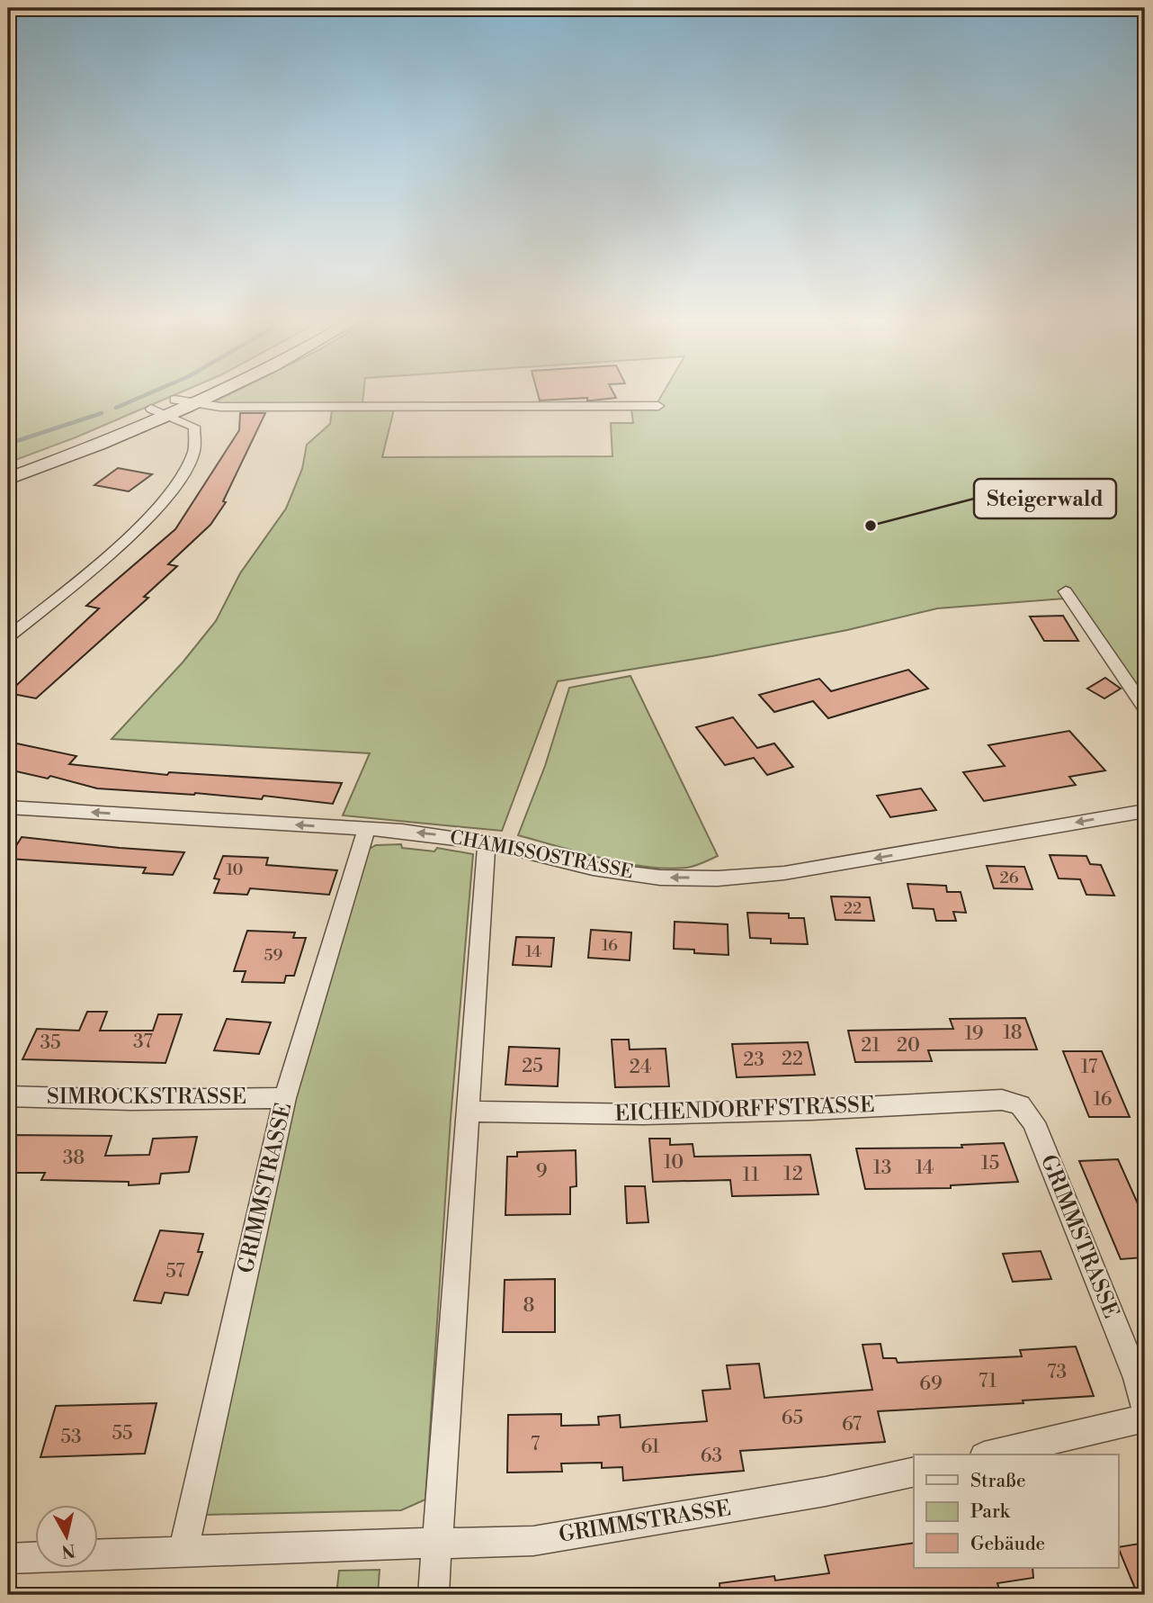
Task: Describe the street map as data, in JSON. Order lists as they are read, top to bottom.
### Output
{
  "streets": {
    "street": [
      "CHAMISSOSTRASSE",
      "SIMROCKSTRASSE",
      "EICHENDORFFSTRASSE",
      "GRIMMSTRASSE"
    ]
  },
  "crossings": [
    ["CHAMISSOSTRASSE", "GRIMMSTRASSE"],
    ["SIMROCKSTRASSE", "GRIMMSTRASSE"],
    ["EICHENDORFFSTRASSE", "GRIMMSTRASSE"]
  ],
  "one_way": ["CHAMISSOSTRASSE"],
  "places": ["Steigerwald"],
  "house_numbers": [
    "10",
    "26",
    "22",
    "16",
    "14",
    "59",
    "18",
    "19",
    "37",
    "35",
    "21",
    "20",
    "22",
    "23",
    "25",
    "24",
    "17",
    "16",
    "38",
    "10",
    "15",
    "13",
    "14",
    "9",
    "12",
    "11",
    "57",
    "8",
    "73",
    "71",
    "69",
    "65",
    "67",
    "55",
    "53",
    "7",
    "61",
    "63"
  ],
  "legend": ["Straße", "Park", "Gebäude"],
  "north": "bottom"
}
